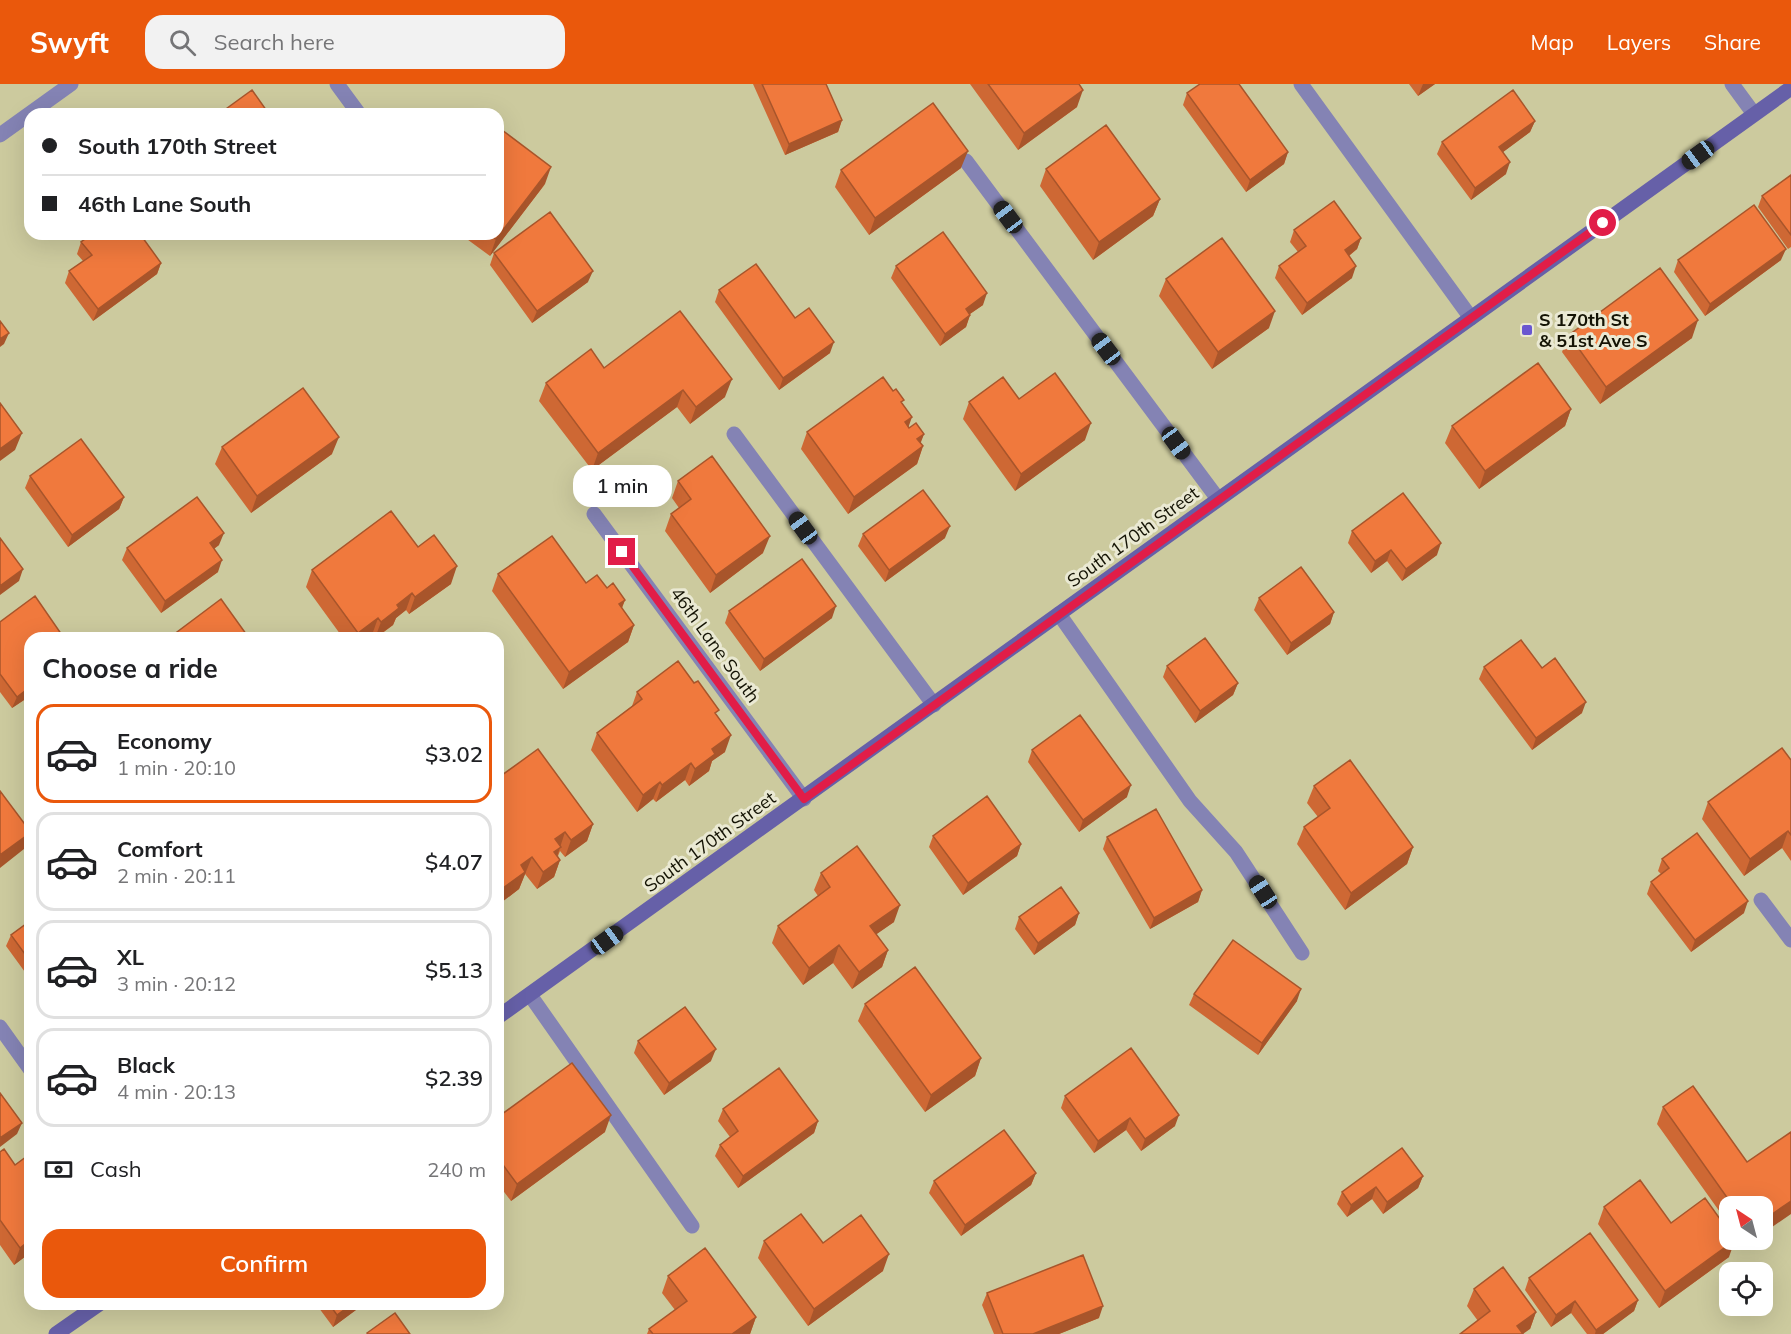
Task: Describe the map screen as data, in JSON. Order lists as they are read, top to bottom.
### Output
{
  "streets": {
    "street": ["South 170th Street", "46th Lane South"]
  },
  "crossings": [
    ["South 170th Street", "46th Lane South"]
  ],
  "places": {
    "transit": ["S 170th St & 51st Ave S"]
  },
  "north": "top left",
  "page": {
    "header": "Swyft",
    "search": "Search here",
    "nav": ["Map", "Layers", "Share"],
    "banner": ["South 170th Street", "46th Lane South"],
    "bubble": "1 min",
    "heading": "Choose a ride",
    "list": [
      {
        "name": "Economy",
        "note": "1 min · 20:10",
        "value": "$3.02"
      },
      {
        "name": "Comfort",
        "note": "2 min · 20:11",
        "value": "$4.07"
      },
      {
        "name": "XL",
        "note": "3 min · 20:12",
        "value": "$5.13"
      },
      {
        "name": "Black",
        "note": "4 min · 20:13",
        "value": "$2.39"
      }
    ],
    "pay": ["Cash", "240 m"],
    "buttons": "Confirm"
  }
}
